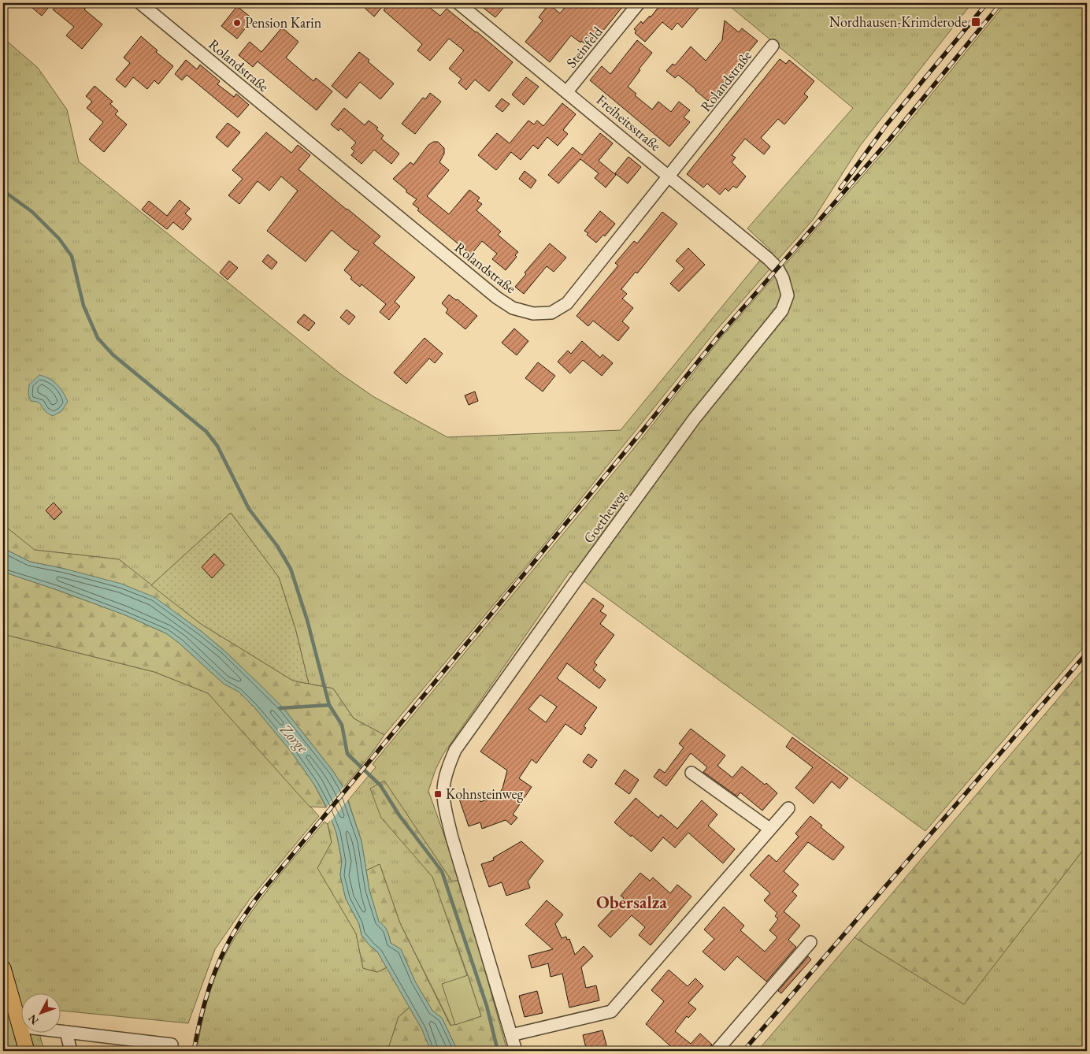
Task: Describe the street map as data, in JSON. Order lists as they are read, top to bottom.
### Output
{
  "streets": {
    "street": [
      "Steinfeld",
      "Rolandstraße",
      "Freiheitsstraße",
      "Goetheweg"
    ]
  },
  "crossings": [
    ["Steinfeld", "Freiheitsstraße"],
    ["Rolandstraße", "Freiheitsstraße"],
    ["Freiheitsstraße", "Goetheweg"]
  ],
  "districts": ["Obersalza"],
  "water": ["Zorge"],
  "places": {
    "transit": ["Nordhausen-Krimderode", "Kohnsteinweg"],
    "other": ["Pension Karin"]
  },
  "north": "bottom left"
}
